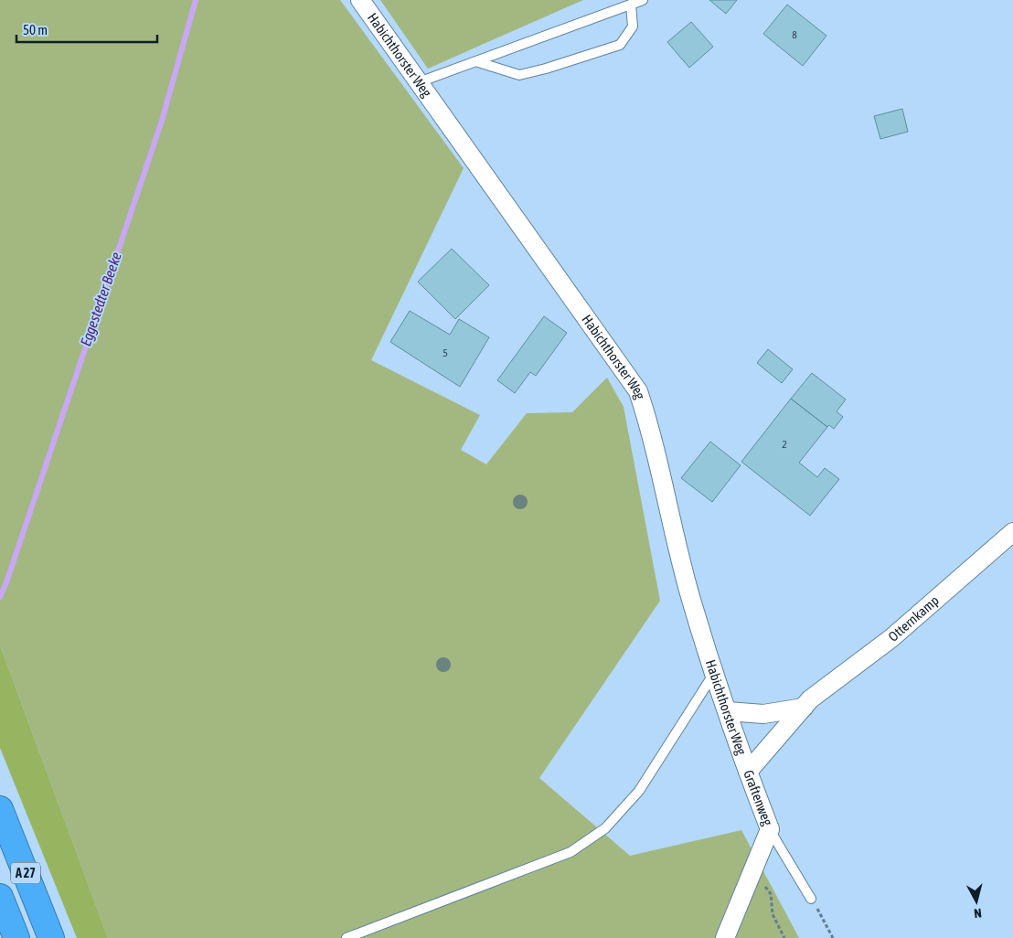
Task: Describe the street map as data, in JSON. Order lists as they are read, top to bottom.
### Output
{
  "streets": {
    "highway": ["A 27"],
    "street": ["Habichthorster Weg", "Otternkamp", "Graftenweg"]
  },
  "crossings": [
    ["Habichthorster Weg", "Graftenweg"],
    ["Otternkamp", "Graftenweg"]
  ],
  "water": ["Eggestedter Beeke"],
  "house_numbers": ["8", "5", "2"],
  "scale_bar": "50 m",
  "north": "bottom"
}
